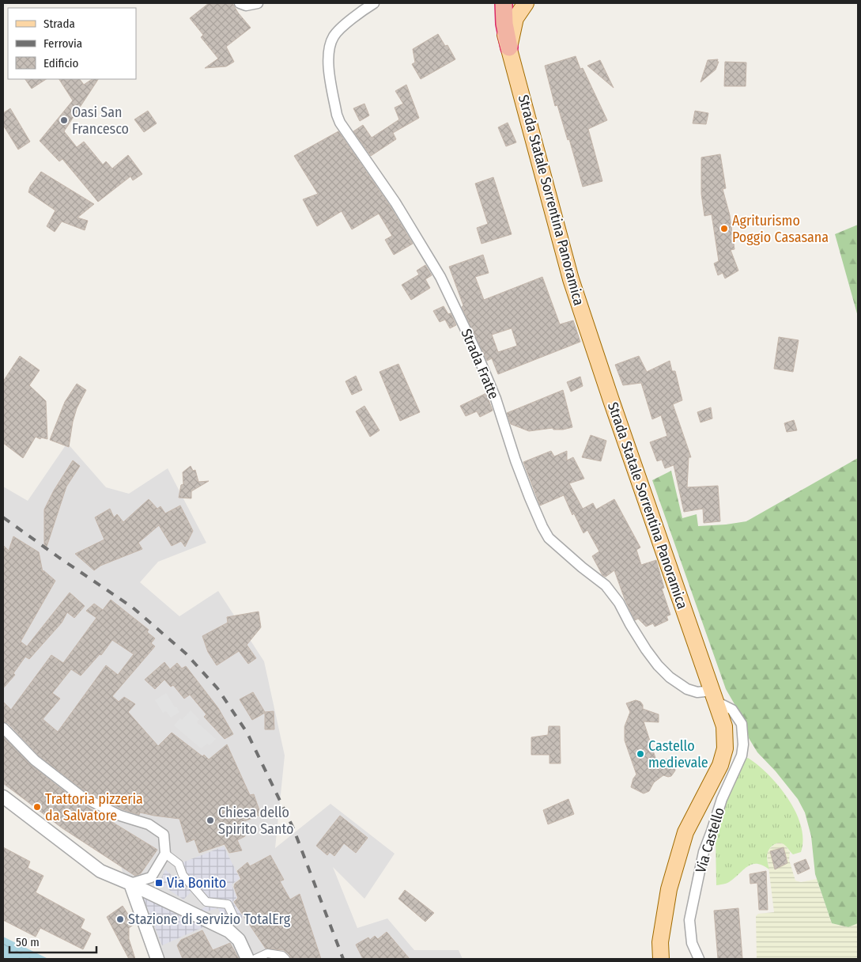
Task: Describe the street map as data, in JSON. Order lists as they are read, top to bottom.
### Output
{
  "streets": {
    "main road": ["Strada Statale Sorrentina Panoramica"],
    "street": ["Strada Fratte", "Via Castello"]
  },
  "crossings": [
    ["Strada Statale Sorrentina Panoramica", "Strada Fratte"],
    ["Strada Statale Sorrentina Panoramica", "Via Castello"],
    ["Strada Fratte", "Via Castello"]
  ],
  "places": {
    "other": [
      "Oasi San Francesco",
      "Agriturismo Poggio Casasana",
      "Castello medievale",
      "Trattoria pizzeria da Salvatore",
      "Chiesa dello Spirito Santo",
      "Stazione di servizio TotalErg"
    ],
    "transit": ["Via Bonito"]
  },
  "legend": ["Strada", "Ferrovia", "Edificio"],
  "scale_bar": "50 m"
}
